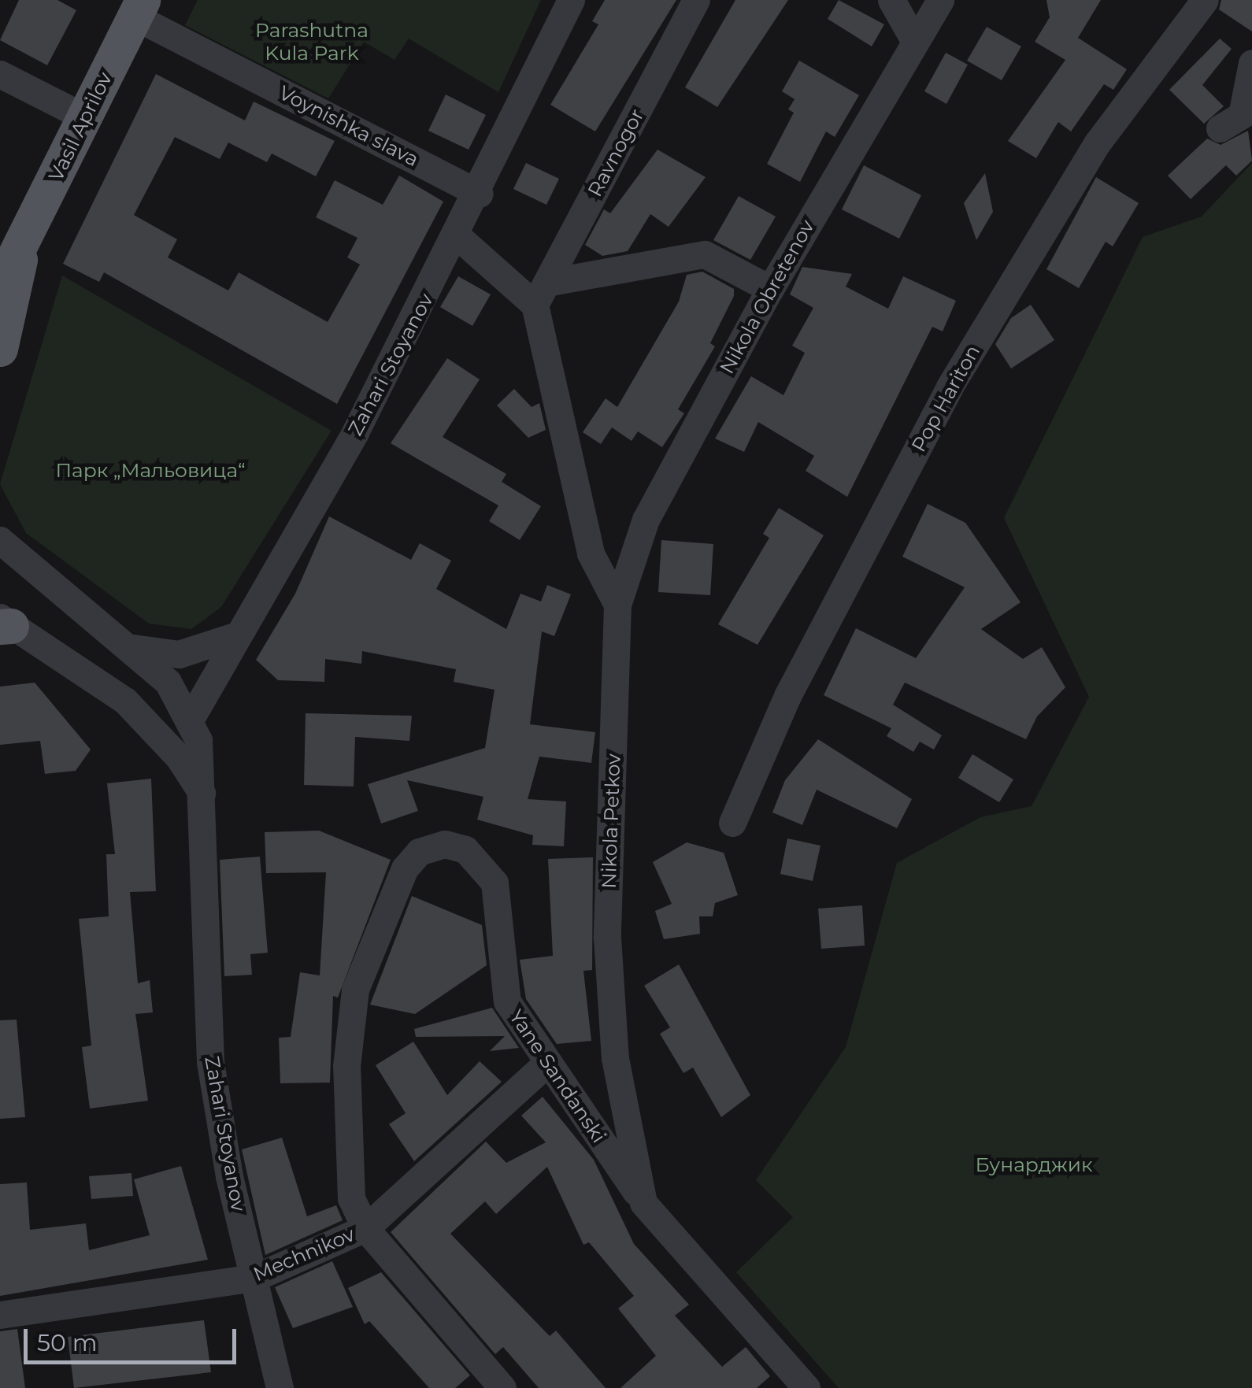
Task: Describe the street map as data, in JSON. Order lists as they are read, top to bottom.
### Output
{
  "streets": {
    "main road": ["Vasil Aprilov"],
    "street": [
      "Voynishka slava",
      "Ravnogor",
      "Nikola Obretenov",
      "Zahari Stoyanov",
      "Pop Hariton",
      "Nikola Petkov",
      "Yane Sandanski",
      "Mechnikov"
    ]
  },
  "crossings": [
    ["Voynishka slava", "Vasil Aprilov"],
    ["Voynishka slava", "Zahari Stoyanov"],
    ["Ravnogor", "Nikola Petkov"],
    ["Nikola Obretenov", "Nikola Petkov"],
    ["Zahari Stoyanov", "Mechnikov"],
    ["Nikola Petkov", "Yane Sandanski"],
    ["Yane Sandanski", "Mechnikov"]
  ],
  "parks": ["Parashutna Kula Park", "Парк „Мальовица“", "Бунарджик"],
  "scale_bar": "50 m"
}
